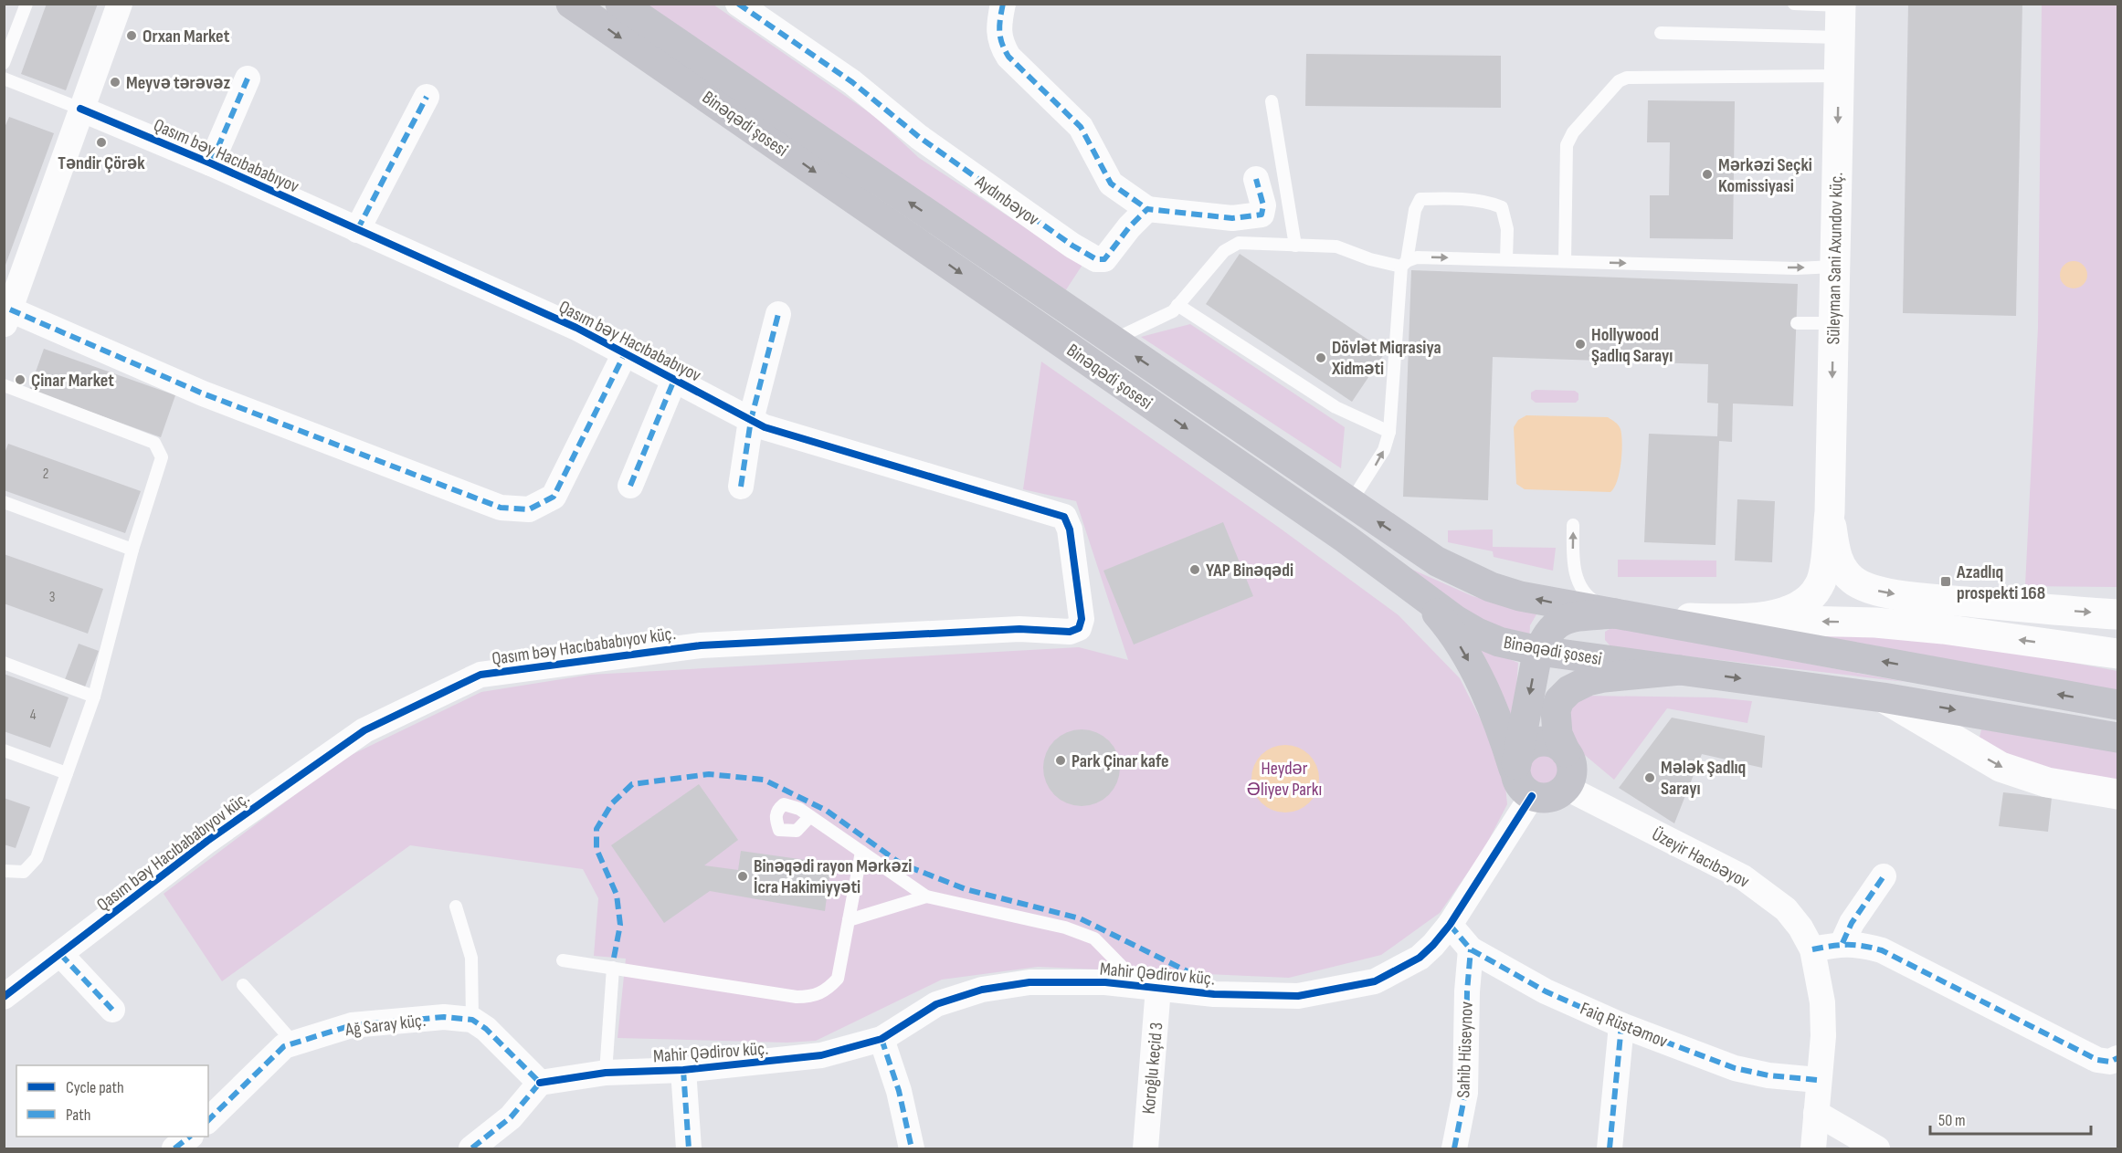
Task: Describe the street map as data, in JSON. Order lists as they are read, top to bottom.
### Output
{
  "streets": {
    "main road": ["Binəqədi şosesi"],
    "street": [
      "Qasım bəy Hacıbababıyov",
      "Aydınbəyov",
      "Süleyman Sani Axundov küç.",
      "Qasım bəy Hacıbababıyov küç.",
      "Üzeyir Hacıbəyov",
      "Mahir Qədirov küç.",
      "Ağ Saray küç.",
      "Faiq Rüstəmov",
      "Sahib Hüseynov",
      "Koroğlu keçid 3"
    ]
  },
  "crossings": [
    ["Qasım bəy Hacıbababıyov", "Qasım bəy Hacıbababıyov küç."],
    ["Üzeyir Hacıbəyov", "Faiq Rüstəmov"],
    ["Mahir Qədirov küç.", "Faiq Rüstəmov"],
    ["Mahir Qədirov küç.", "Koroğlu keçid 3"],
    ["Faiq Rüstəmov", "Sahib Hüseynov"]
  ],
  "one_way": ["Süleyman Sani Axundov küç."],
  "parks": ["Heydər Əliyev Parkı"],
  "places": {
    "other": [
      "Orxan Market",
      "Meyvə tərəvəz",
      "Təndir Çörək",
      "Mərkəzi Seçki Komissiyasi",
      "Hollywood Şadlıq Sarayı",
      "Dövlət Miqrasiya Xidməti",
      "Çinar Market",
      "YAP Binəqədi",
      "Park Çinar kafe",
      "Mələk Şadlıq Sarayı",
      "Binəqədi rayon Mərkəzi İcra Hakimiyyəti"
    ],
    "transit": ["Azadlıq prospekti 168"]
  },
  "house_numbers": ["2", "3", "4"],
  "legend": ["Cycle path", "Path"],
  "scale_bar": "50 m"
}
